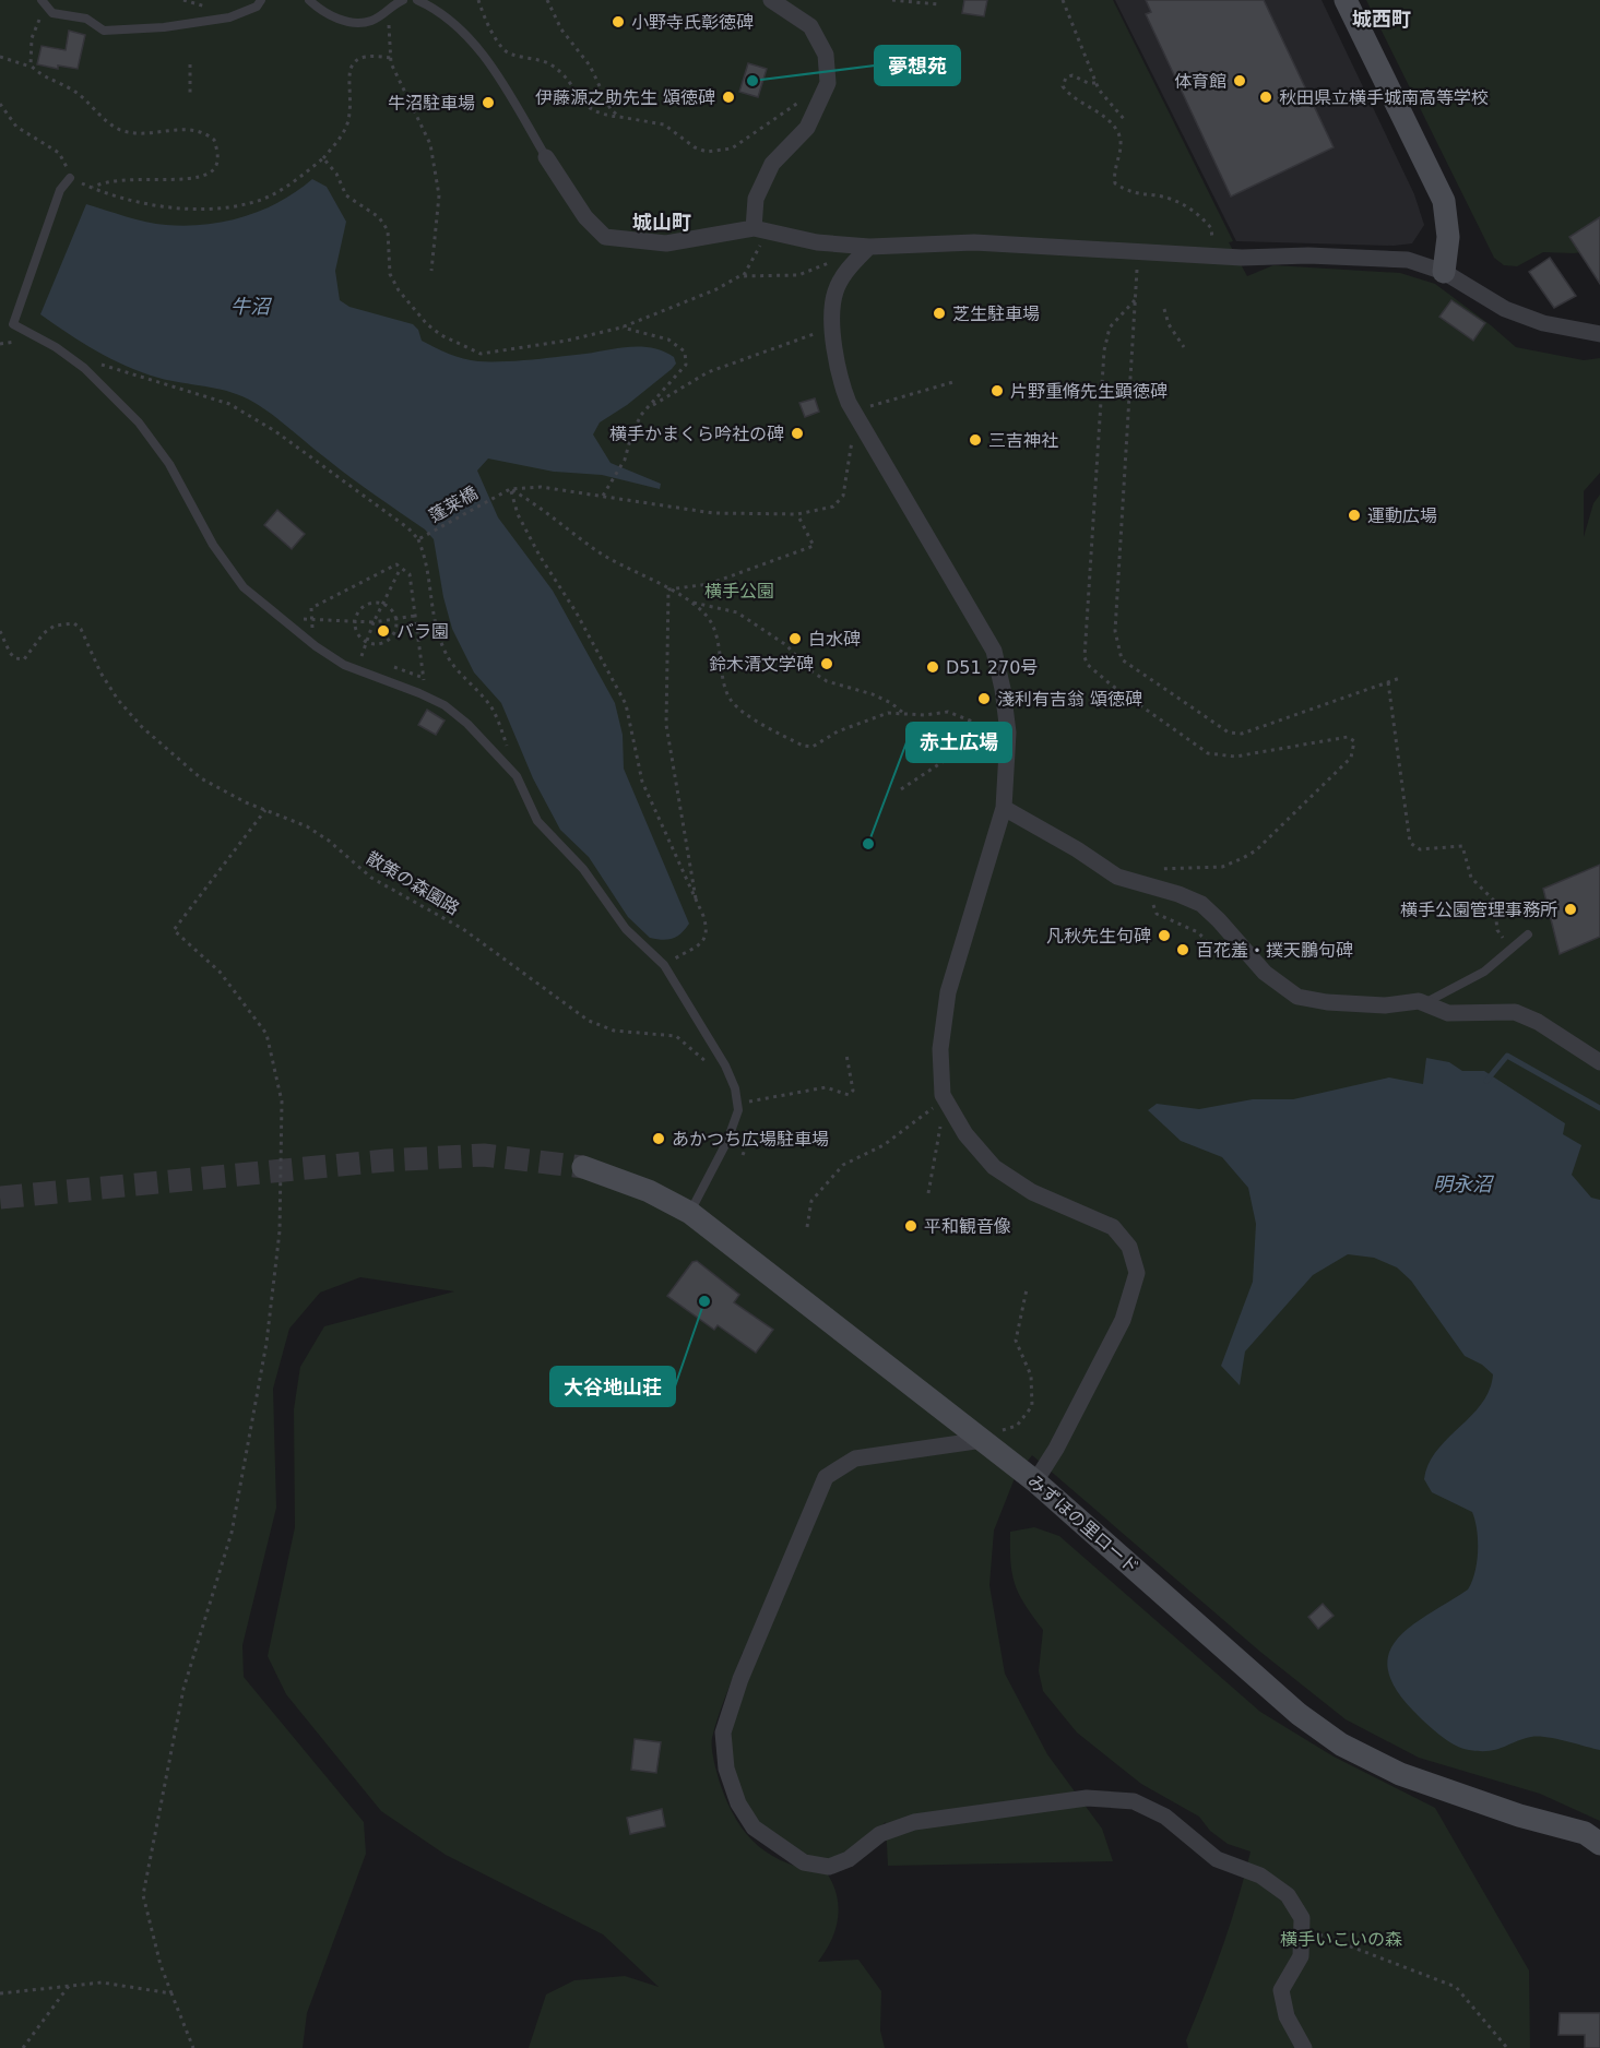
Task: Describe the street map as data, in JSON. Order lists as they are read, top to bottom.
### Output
{
  "streets": {
    "street": ["みずほの里ロード"],
    "path": ["蓬莱橋", "散策の森園路"]
  },
  "districts": ["城西町", "城山町"],
  "water": ["牛沼", "明永沼"],
  "parks": ["横手公園", "横手いこいの森"],
  "places": [
    "小野寺氏彰徳碑",
    "夢想苑",
    "体育館",
    "伊藤源之助先生 頌徳碑",
    "秋田県立横手城南高等学校",
    "牛沼駐車場",
    "芝生駐車場",
    "片野重脩先生顕徳碑",
    "横手かまくら吟社の碑",
    "三吉神社",
    "運動広場",
    "バラ園",
    "白水碑",
    "鈴木清文学碑",
    "D51 270号",
    "淺利有吉翁 頌徳碑",
    "赤土広場",
    "横手公園管理事務所",
    "凡秋先生句碑",
    "百花羞・撲天鵬句碑",
    "あかつち広場駐車場",
    "平和観音像",
    "大谷地山荘"
  ]
}
